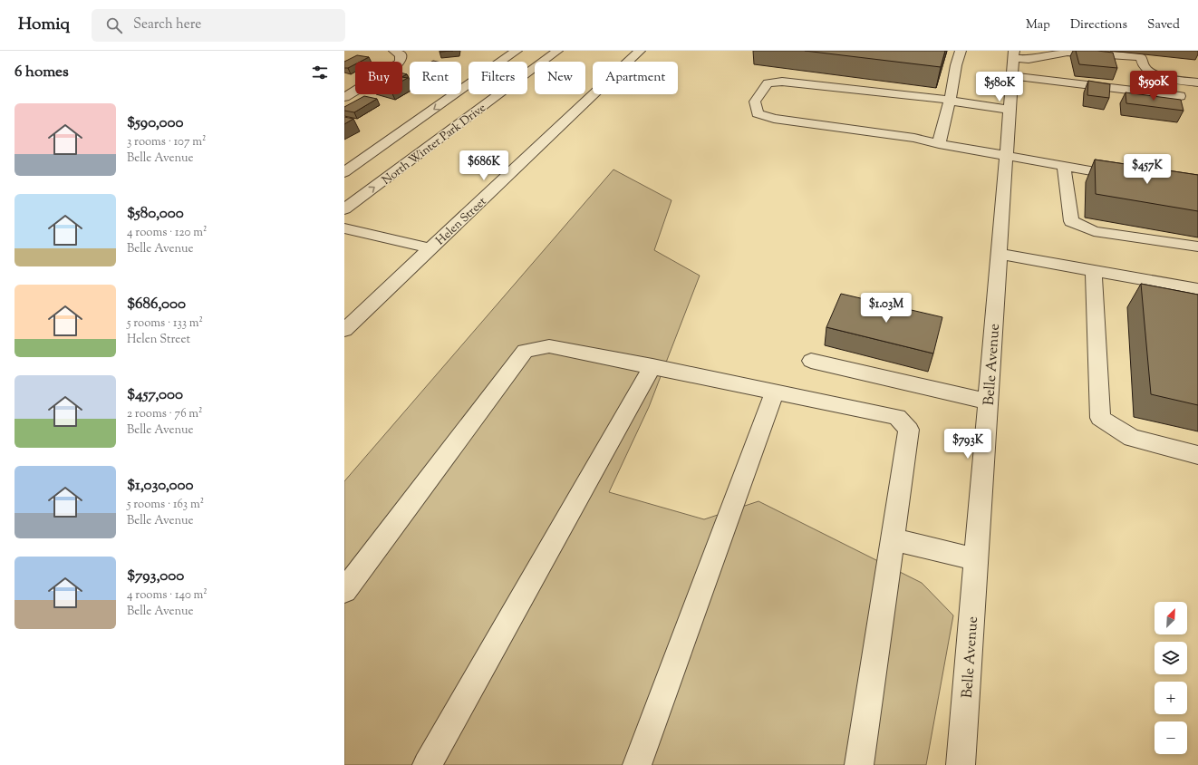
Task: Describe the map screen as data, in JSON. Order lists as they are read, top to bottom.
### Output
{
  "streets": {
    "street": ["North Winter Park Drive", "Helen Street", "Belle Avenue"]
  },
  "north": "top right",
  "page": {
    "header": "Homiq",
    "search": "Search here",
    "nav": ["Map", "Directions", "Saved"],
    "heading": "6 homes",
    "chip": [
      "Buy",
      "Rent",
      "Filters",
      "New",
      "Apartment"
    ],
    "price": [
      "$590K",
      "$580K",
      "$686K",
      "$457K",
      "$1.03M",
      "$793K"
    ],
    "list": [
      {
        "name": "$590,000",
        "note": "3 rooms · 107 m² · Belle Avenue"
      },
      {
        "name": "$580,000",
        "note": "4 rooms · 120 m² · Belle Avenue"
      },
      {
        "name": "$686,000",
        "note": "5 rooms · 133 m² · Helen Street"
      },
      {
        "name": "$457,000",
        "note": "2 rooms · 76 m² · Belle Avenue"
      },
      {
        "name": "$1,030,000",
        "note": "5 rooms · 163 m² · Belle Avenue"
      },
      {
        "name": "$793,000",
        "note": "4 rooms · 140 m² · Belle Avenue"
      }
    ],
    "map_buttons": ["+", "−"]
  }
}
